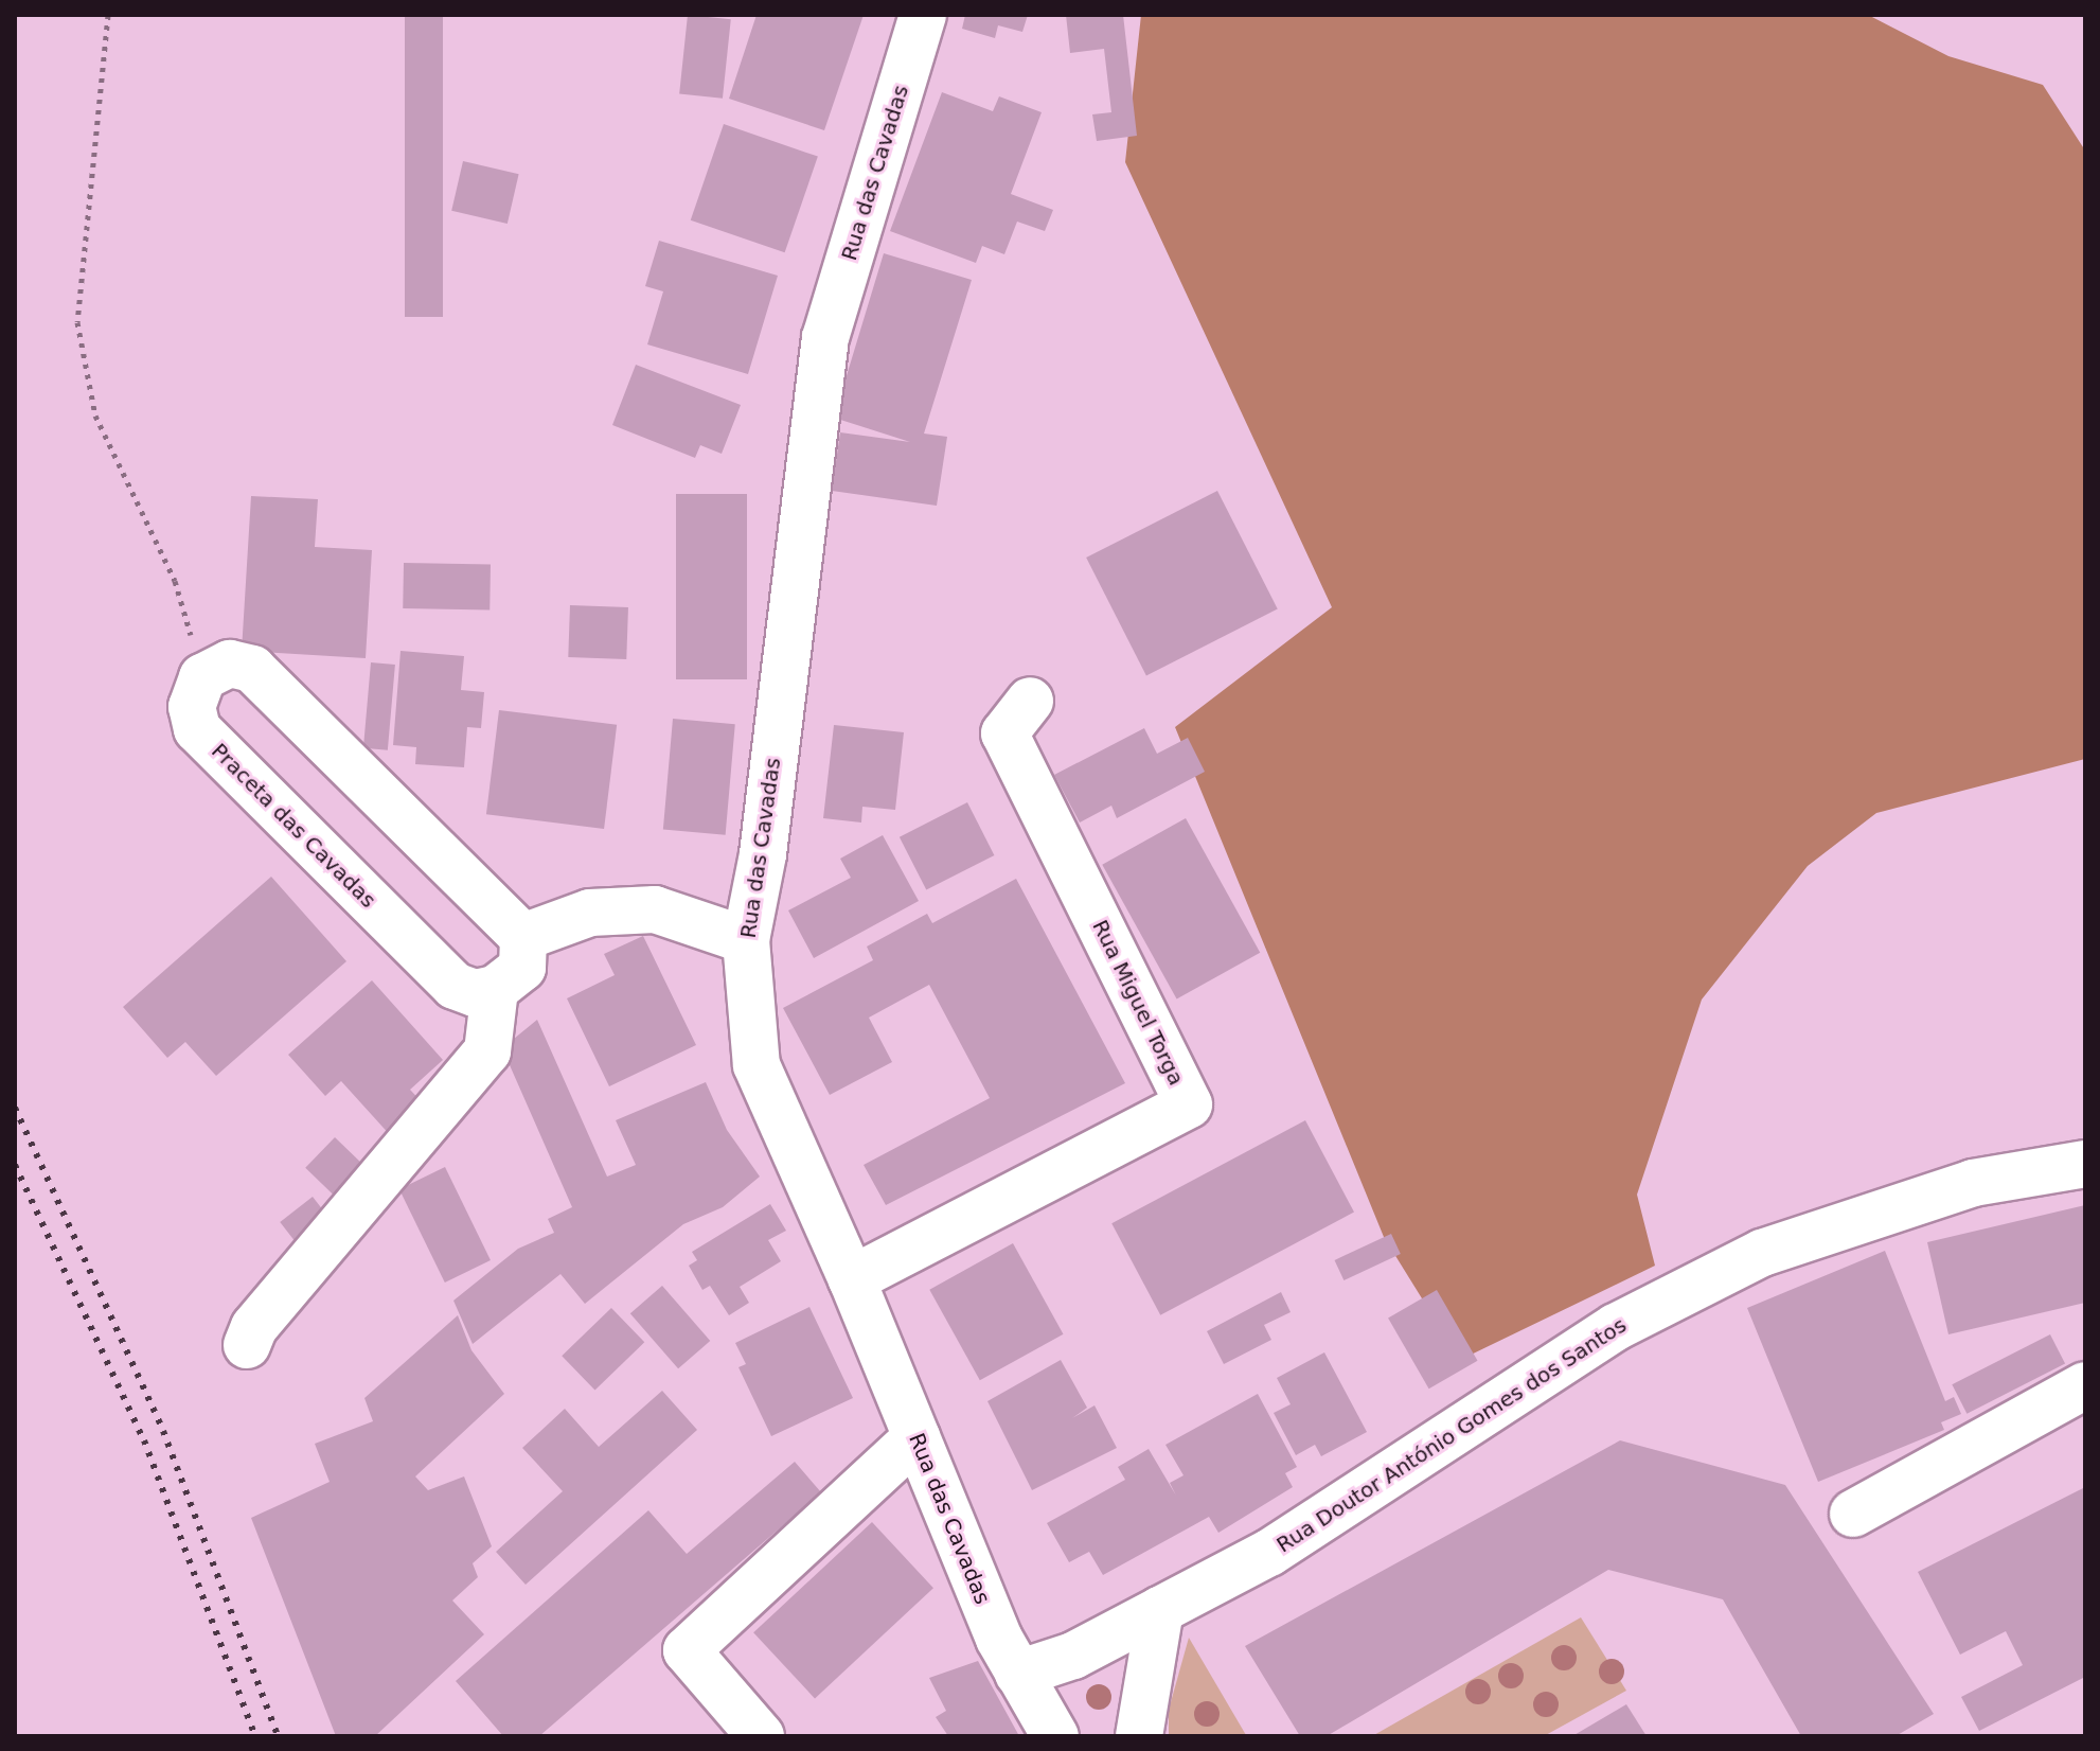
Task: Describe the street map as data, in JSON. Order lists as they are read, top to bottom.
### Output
{
  "streets": {
    "street": [
      "Rua das Cavadas",
      "Praceta das Cavadas",
      "Rua Miguel Torga",
      "Rua Doutor António Gomes dos Santos"
    ]
  },
  "crossings": [
    ["Rua das Cavadas", "Rua Miguel Torga"],
    ["Rua das Cavadas", "Rua Doutor António Gomes dos Santos"]
  ]
}
